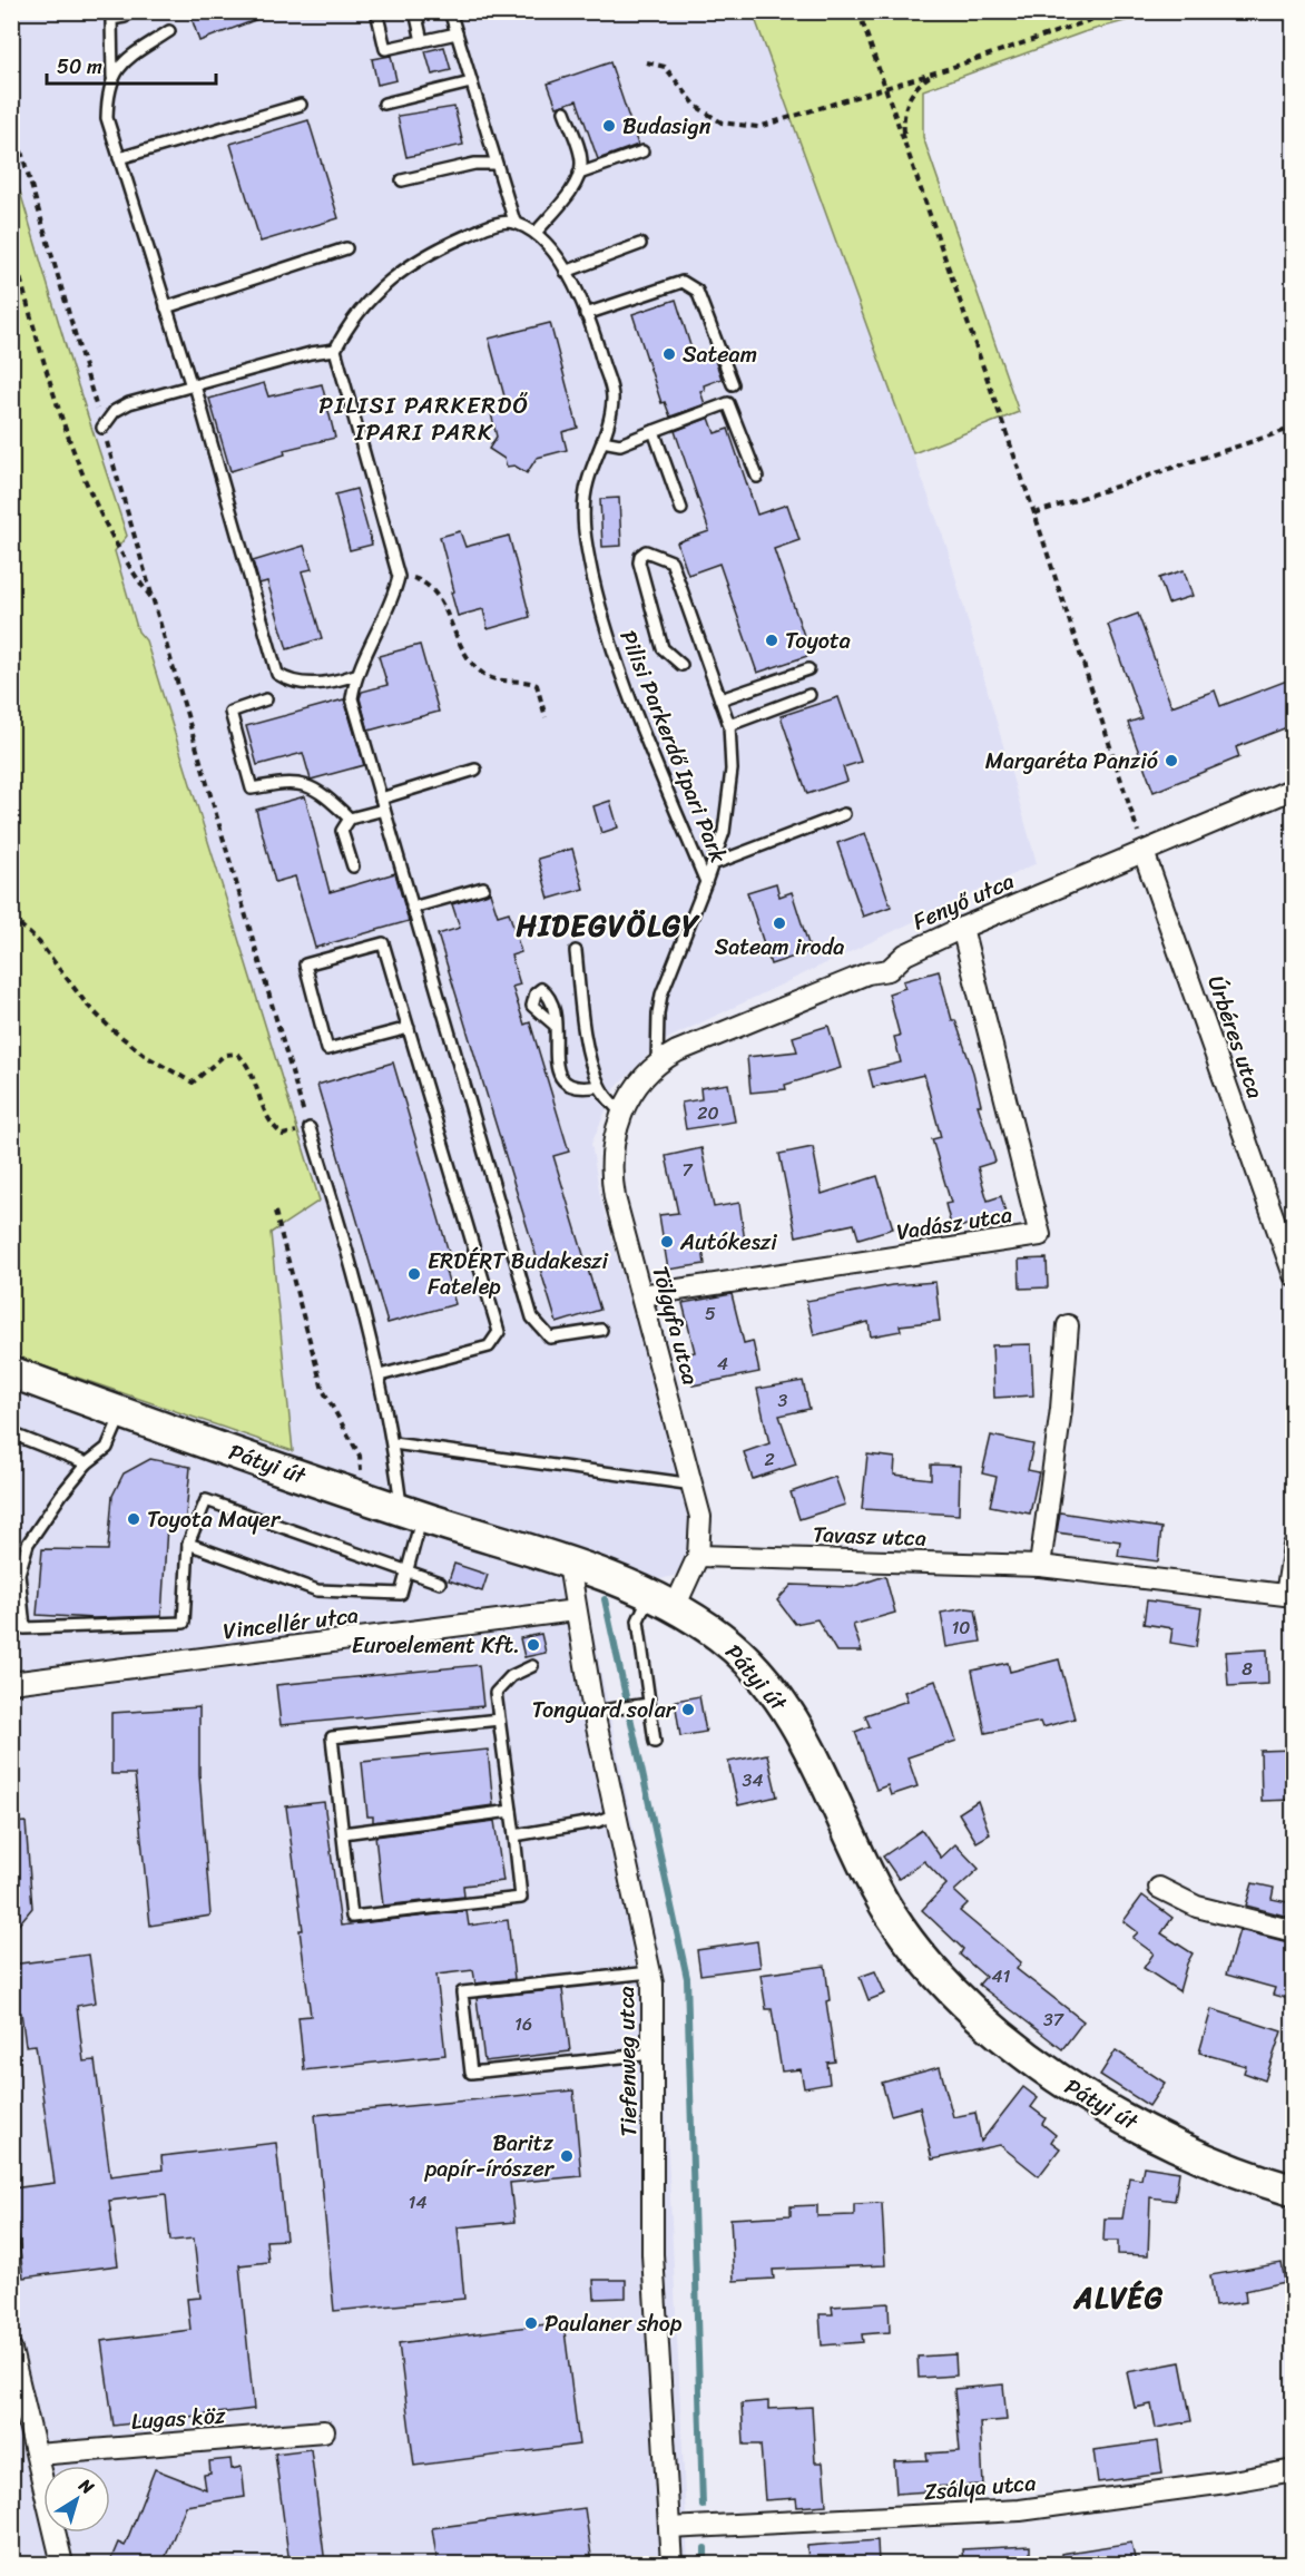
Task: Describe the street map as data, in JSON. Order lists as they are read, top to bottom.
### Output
{
  "streets": {
    "main road": ["Pátyi út"],
    "street": [
      "Fenyő utca",
      "Úrbéres utca",
      "Vadász utca",
      "Tölgyfa utca",
      "Tavasz utca",
      "Vincellér utca",
      "Tiefenweg utca",
      "Lugas köz",
      "Zsálya utca"
    ],
    "lane": ["Pilisi Parkerdő Ipari Park"]
  },
  "crossings": [
    ["Pilisi Parkerdő Ipari Park", "Fenyő utca"],
    ["Pilisi Parkerdő Ipari Park", "Tölgyfa utca"],
    ["Fenyő utca", "Úrbéres utca"],
    ["Fenyő utca", "Vadász utca"],
    ["Fenyő utca", "Tölgyfa utca"],
    ["Vadász utca", "Tölgyfa utca"],
    ["Tölgyfa utca", "Pátyi út"],
    ["Tölgyfa utca", "Tavasz utca"],
    ["Pátyi út", "Tiefenweg utca"],
    ["Vincellér utca", "Tiefenweg utca"],
    ["Tiefenweg utca", "Zsálya utca"]
  ],
  "districts": ["PILISI PARKERDŐ IPARI PARK", "HIDEGVÖLGY", "ALVÉG"],
  "places": [
    "Budasign",
    "Sateam",
    "Toyota",
    "Margaréta Panzió",
    "Sateam iroda",
    "Autókeszi",
    "ERDÉRT Budakeszi Fatelep",
    "Toyota Mayer",
    "Euroelement Kft.",
    "Tonguard solar",
    "Baritz papír-írószer",
    "Paulaner shop"
  ],
  "house_numbers": [
    "20",
    "7",
    "5",
    "4",
    "3",
    "2",
    "10",
    "8",
    "34",
    "41",
    "37",
    "16",
    "14"
  ],
  "scale_bar": "50 m",
  "north": "top right"
}
